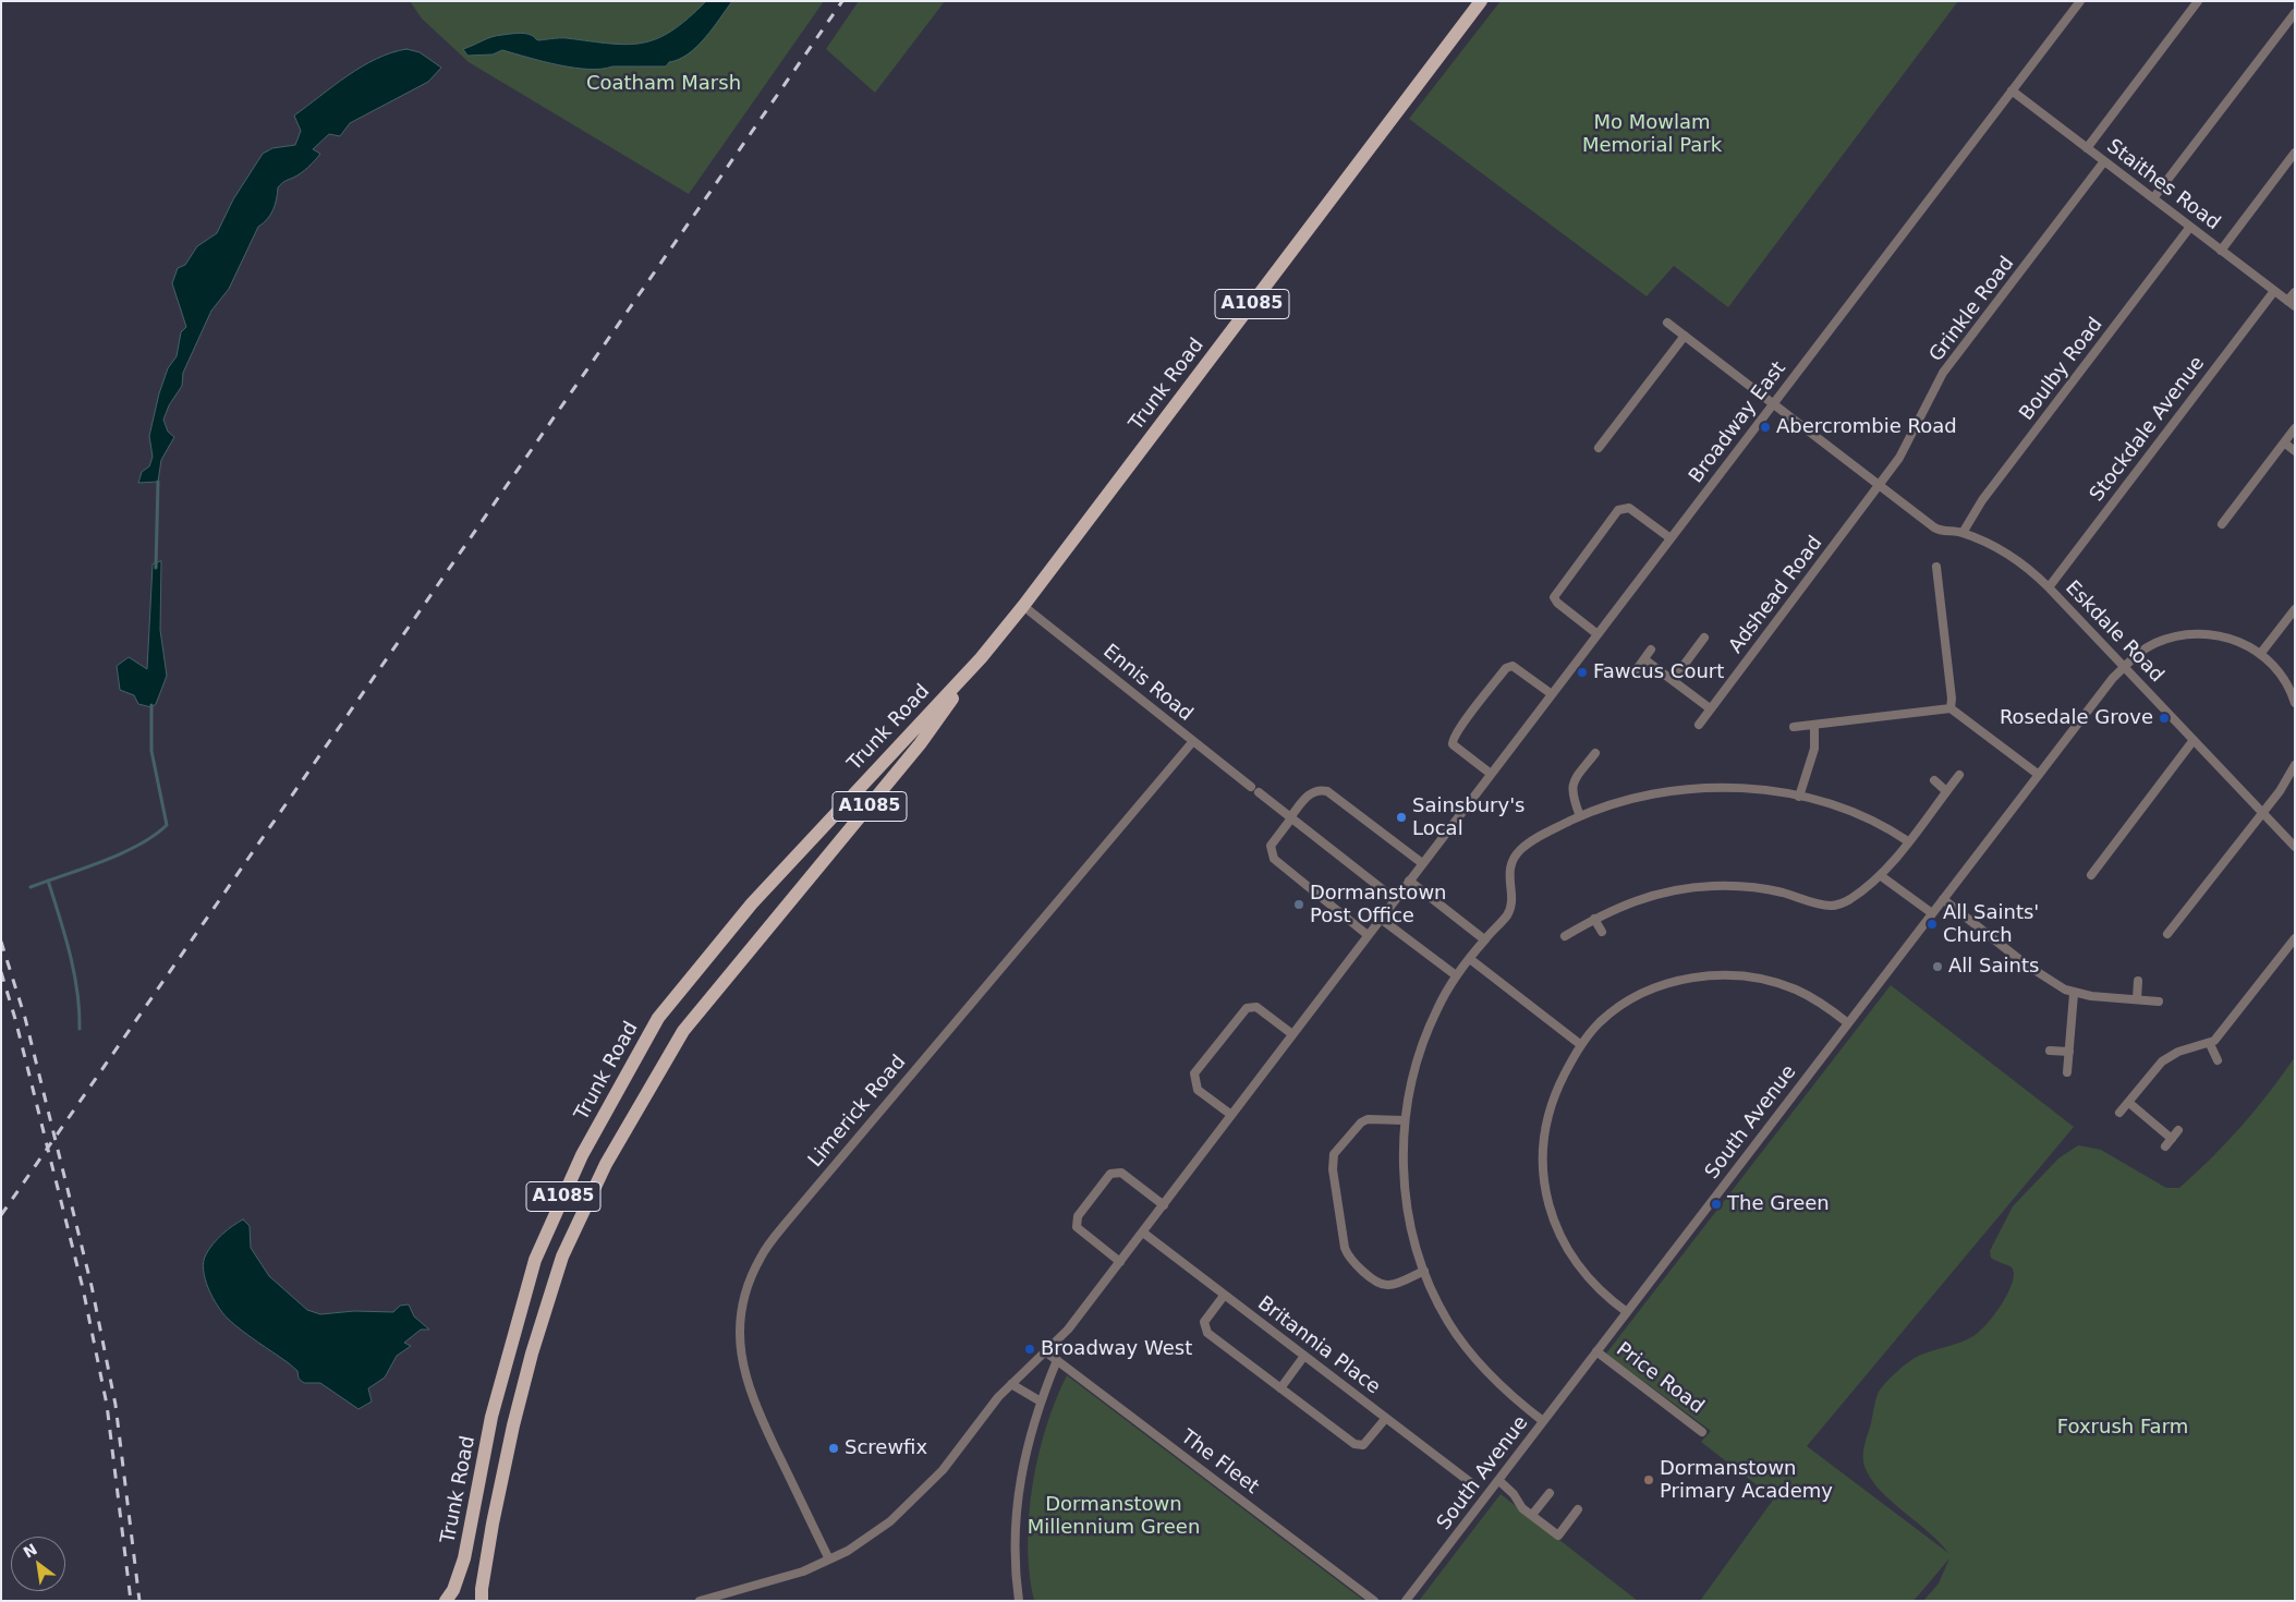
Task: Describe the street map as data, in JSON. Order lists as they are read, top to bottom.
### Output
{
  "streets": {
    "main road": ["A1085", "Trunk Road"],
    "street": [
      "Staithes Road",
      "Grinkle Road",
      "Boulby Road",
      "Broadway East",
      "Stockdale Avenue",
      "Adshead Road",
      "Eskdale Road",
      "Ennis Road",
      "Limerick Road",
      "South Avenue",
      "Britannia Place",
      "Price Road",
      "The Fleet"
    ]
  },
  "crossings": [
    ["Staithes Road", "Grinkle Road"],
    ["Staithes Road", "Boulby Road"],
    ["Staithes Road", "Broadway East"],
    ["Staithes Road", "Stockdale Avenue"],
    ["Grinkle Road", "Adshead Road"],
    ["Grinkle Road", "Eskdale Road"],
    ["Boulby Road", "Eskdale Road"],
    ["Trunk Road", "Ennis Road"],
    ["Stockdale Avenue", "Eskdale Road"],
    ["Adshead Road", "Eskdale Road"],
    ["Eskdale Road", "South Avenue"],
    ["Ennis Road", "Limerick Road"],
    ["South Avenue", "Price Road"]
  ],
  "parks": [
    "Coatham Marsh",
    "Mo Mowlam Memorial Park",
    "Foxrush Farm",
    "Dormanstown Millennium Green"
  ],
  "places": [
    "Abercrombie Road",
    "Fawcus Court",
    "Rosedale Grove",
    "Sainsbury's Local",
    "Dormanstown Post Office",
    "All Saints' Church",
    "All Saints",
    "The Green",
    "Broadway West",
    "Screwfix",
    "Dormanstown Primary Academy"
  ],
  "north": "top left"
}
